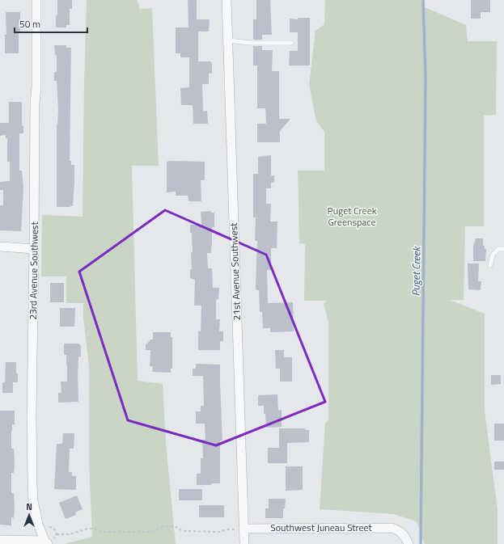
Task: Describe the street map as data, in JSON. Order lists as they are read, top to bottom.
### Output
{
  "streets": {
    "street": ["23rd Avenue Southwest", "21st Avenue Southwest", "Southwest Juneau Street"]
  },
  "crossings": [
    ["21st Avenue Southwest", "Southwest Juneau Street"]
  ],
  "water": ["Puget Creek"],
  "parks": ["Puget Creek Greenspace"],
  "scale_bar": "50 m",
  "north": "top"
}
